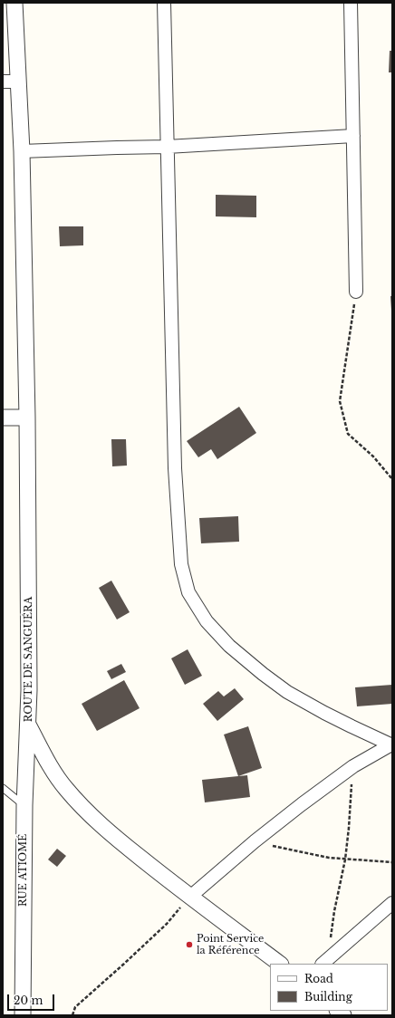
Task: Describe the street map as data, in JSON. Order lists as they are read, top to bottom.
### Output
{
  "streets": {
    "street": ["ROUTE DE SANGUÉRA", "RUE ATIOMÉ"]
  },
  "crossings": [
    ["ROUTE DE SANGUÉRA", "RUE ATIOMÉ"]
  ],
  "places": ["Point Service la Référence"],
  "legend": ["Road", "Building"],
  "scale_bar": "20 m"
}
